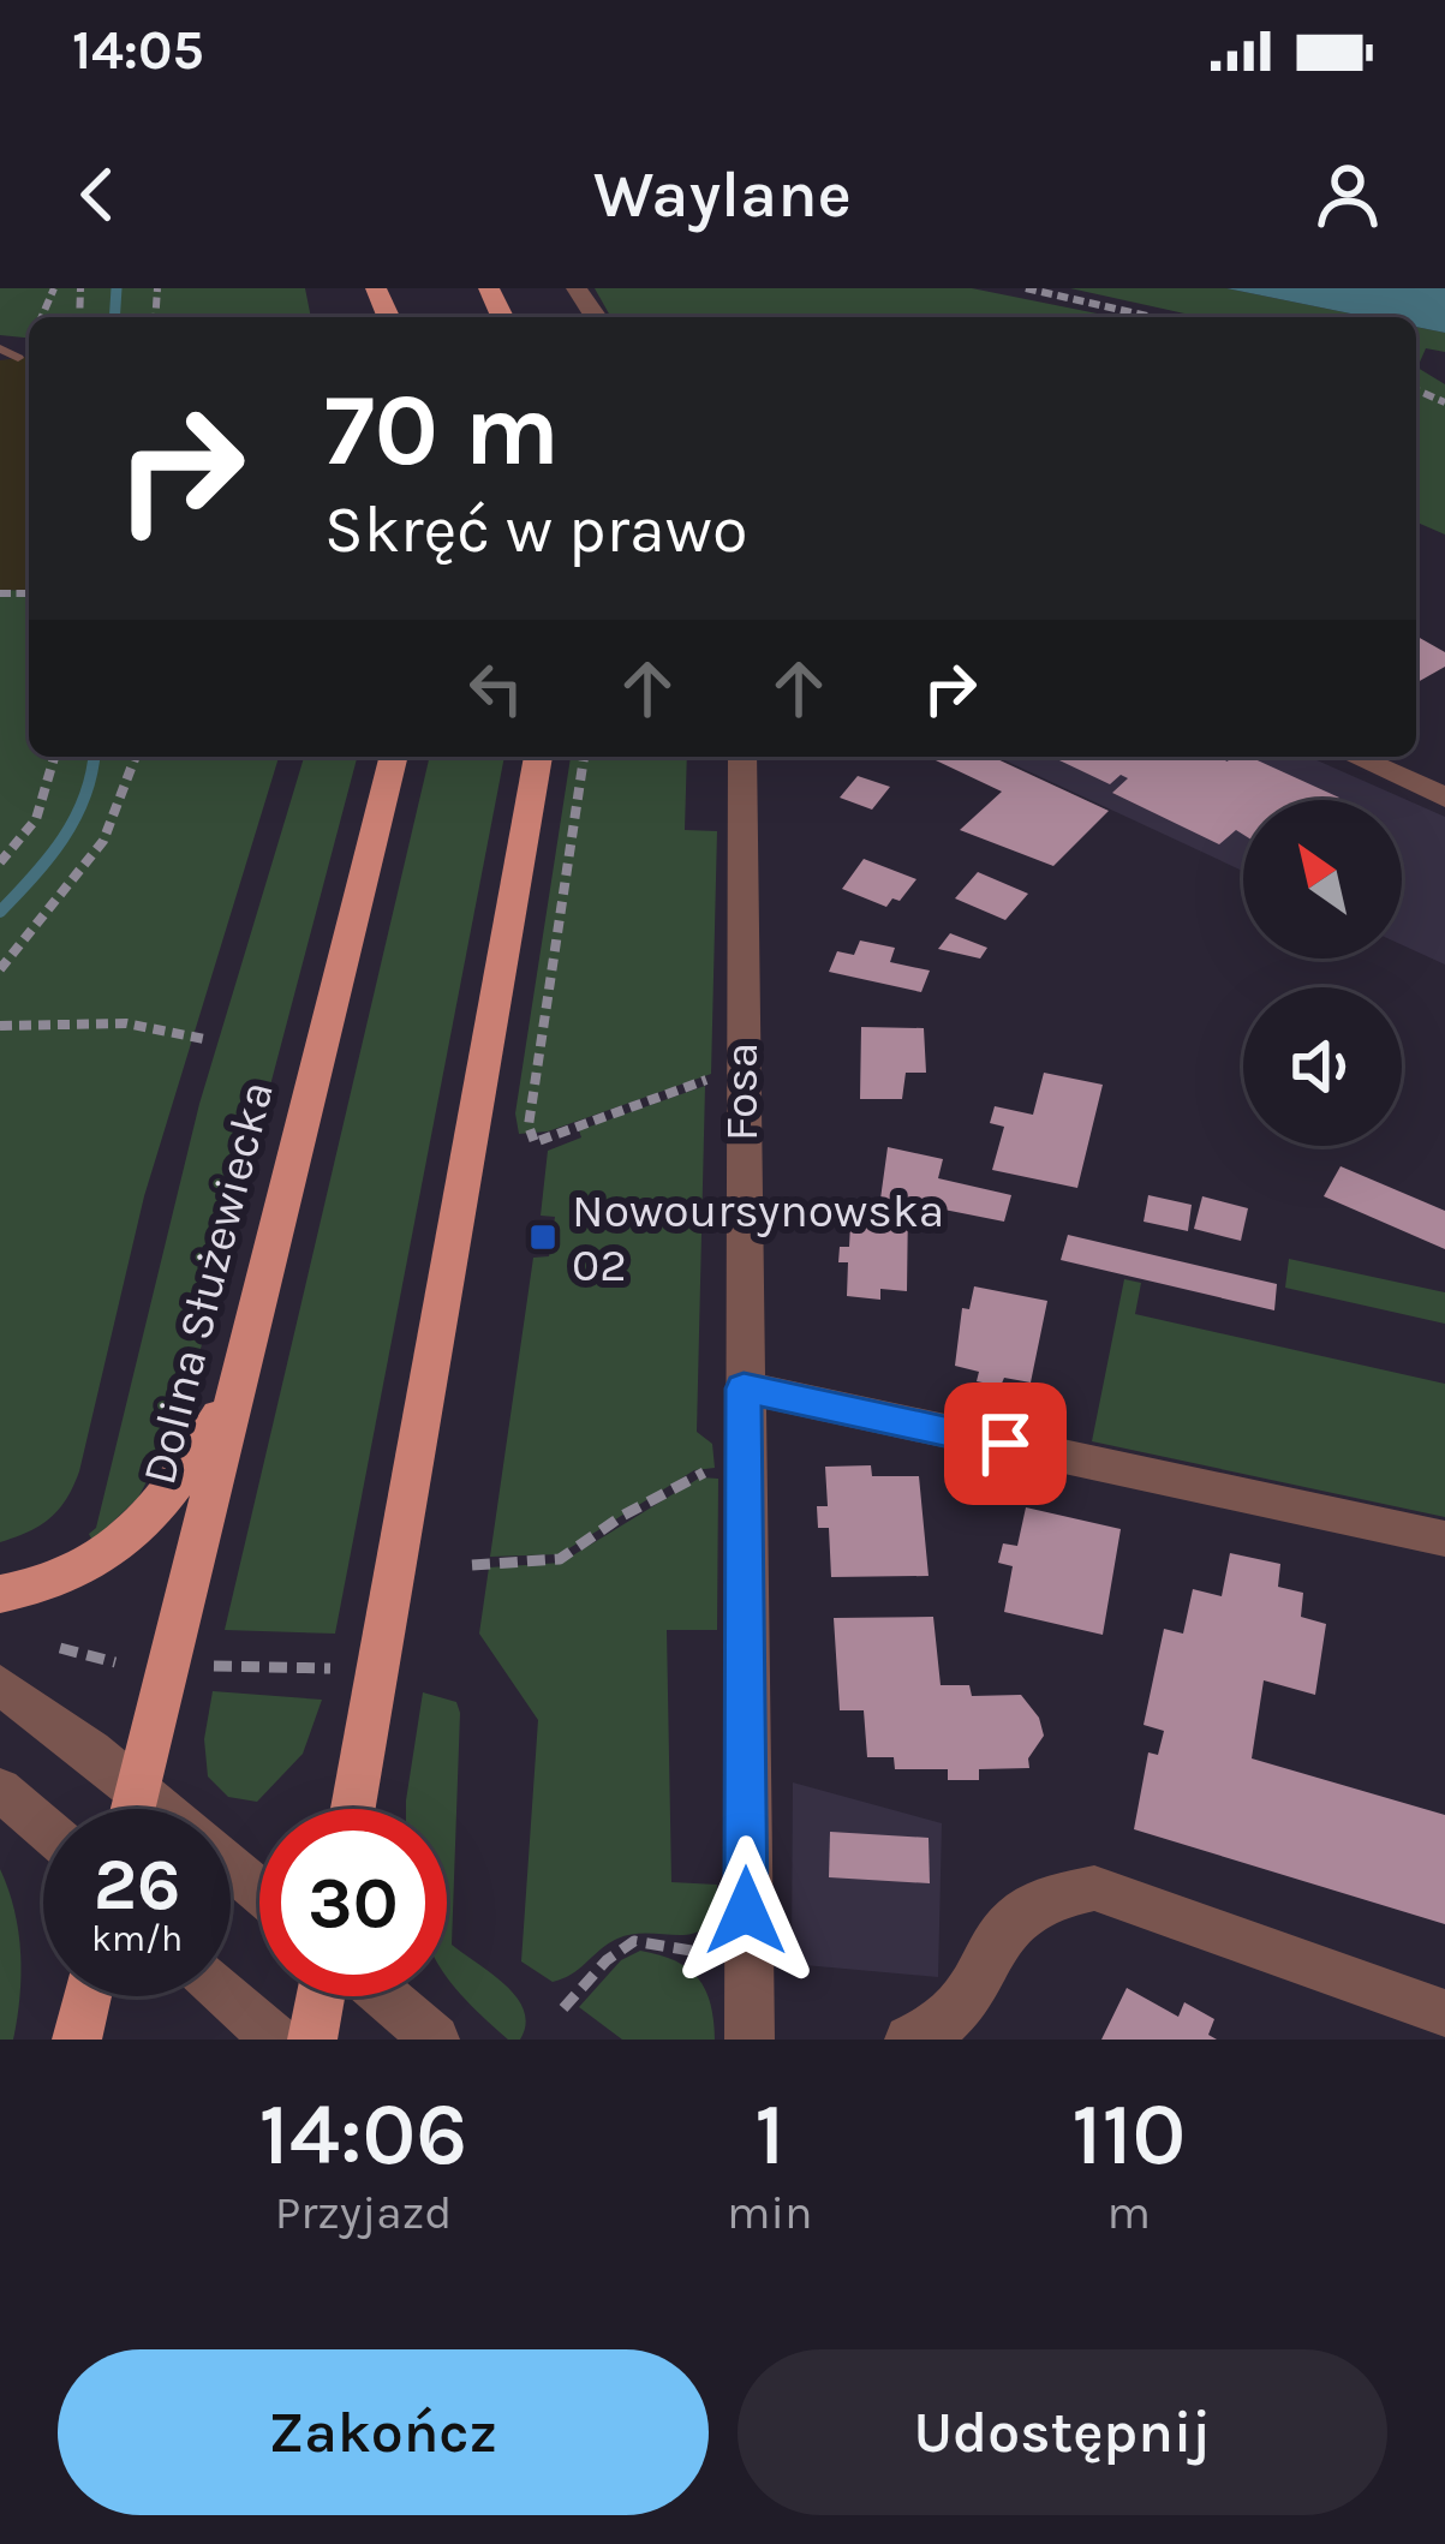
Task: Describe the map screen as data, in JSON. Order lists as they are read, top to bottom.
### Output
{
  "streets": {
    "main road": ["Dolina Służewiecka"],
    "street": ["Fosa"]
  },
  "places": {
    "transit": ["Nowoursynowska 02"]
  },
  "north": "top left",
  "page": {
    "status": "14:05",
    "header": "Waylane",
    "turn": ["70 m", "Skręć w prawo"],
    "speed": "26 km/h",
    "limit": "30",
    "eta": [
      "14:06",
      "Przyjazd",
      "1",
      "min",
      "110",
      "m"
    ],
    "buttons": ["Zakończ", "Udostępnij"]
  }
}
